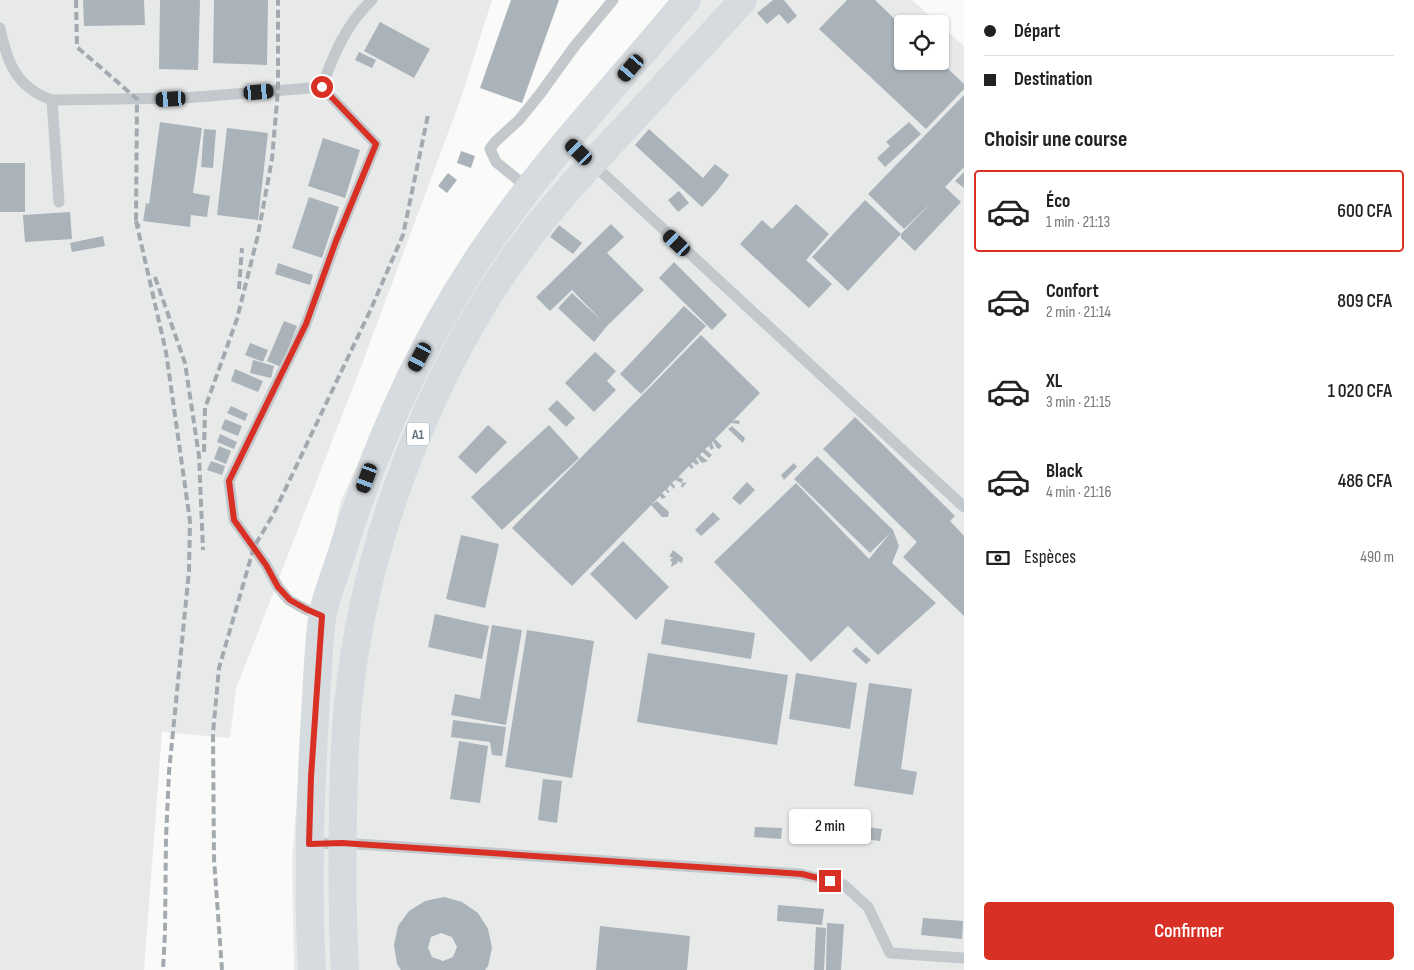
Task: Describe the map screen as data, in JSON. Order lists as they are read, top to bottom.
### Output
{
  "streets": {
    "highway": ["A1"]
  },
  "page": {
    "banner": ["Départ", "Destination"],
    "heading": "Choisir une course",
    "list": [
      {
        "name": "Éco",
        "note": "1 min · 21:13",
        "value": "600 CFA"
      },
      {
        "name": "Confort",
        "note": "2 min · 21:14",
        "value": "809 CFA"
      },
      {
        "name": "XL",
        "note": "3 min · 21:15",
        "value": "1 020 CFA"
      },
      {
        "name": "Black",
        "note": "4 min · 21:16",
        "value": "486 CFA"
      }
    ],
    "pay": ["Espèces", "490 m"],
    "bubble": "2 min",
    "buttons": "Confirmer"
  }
}
